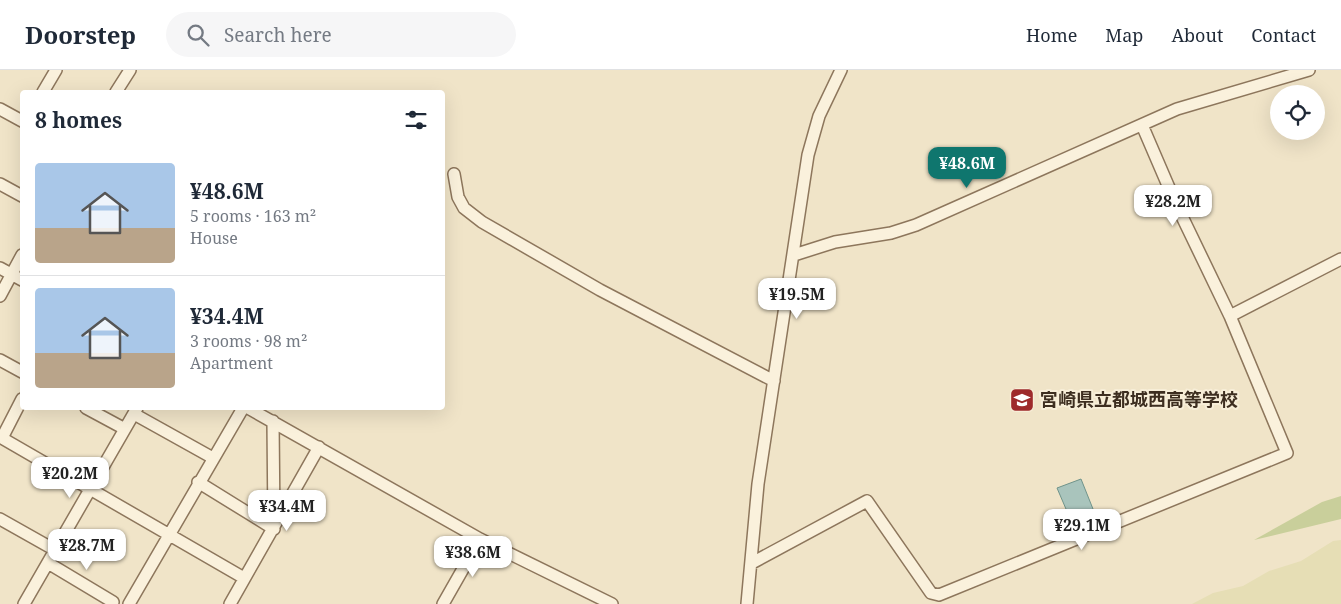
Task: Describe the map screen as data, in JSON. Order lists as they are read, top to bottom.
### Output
{
  "places": {
    "school or university": ["宮崎県立都城西高等学校"]
  },
  "page": {
    "header": "Doorstep",
    "search": "Search here",
    "nav": [
      "Home",
      "Map",
      "About",
      "Contact"
    ],
    "heading": "8 homes",
    "price": [
      "¥48.6M",
      "¥28.2M",
      "¥19.5M",
      "¥20.2M",
      "¥34.4M",
      "¥29.1M",
      "¥28.7M",
      "¥38.6M"
    ],
    "list": [
      {
        "name": "¥48.6M",
        "note": "5 rooms · 163 m² · House"
      },
      {
        "name": "¥34.4M",
        "note": "3 rooms · 98 m² · Apartment"
      }
    ]
  }
}
